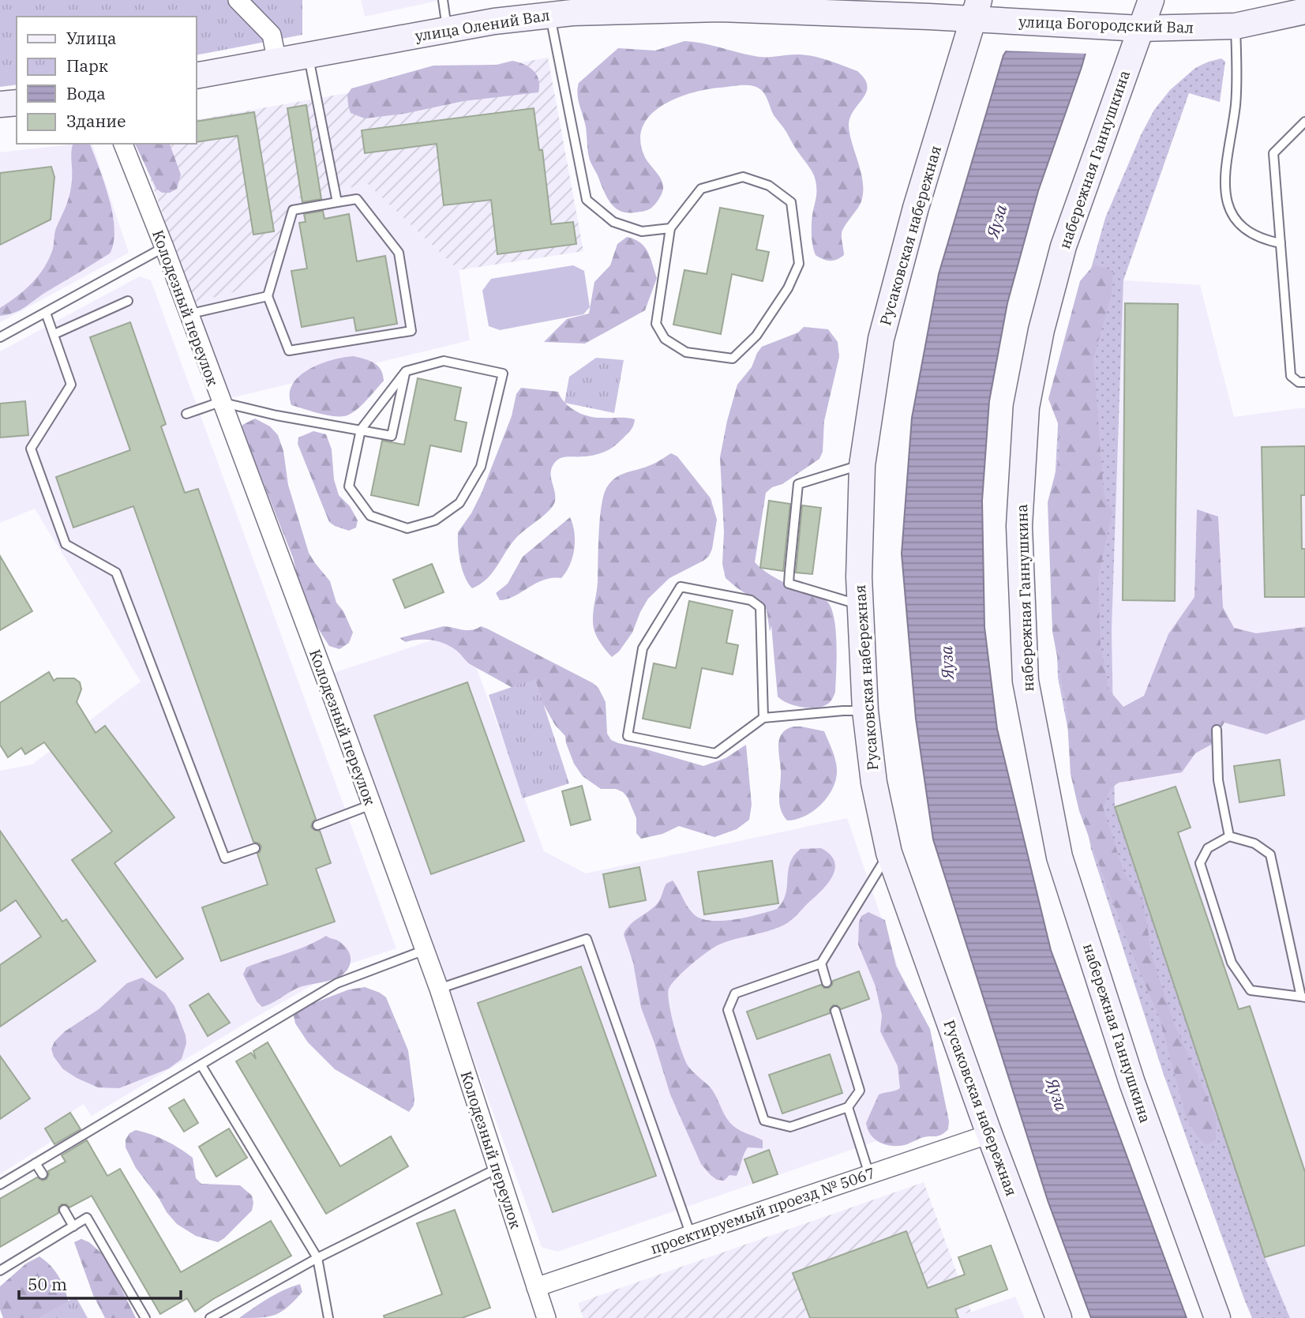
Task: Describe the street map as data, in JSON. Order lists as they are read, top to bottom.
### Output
{
  "streets": {
    "main road": [
      "улица Богородский Вал",
      "улица Олений Вал",
      "набережная Ганнушкина",
      "Русаковская набережная"
    ],
    "street": ["Колодезный переулок", "проектируемый проезд № 5067"]
  },
  "crossings": [
    ["улица Богородский Вал", "улица Олений Вал"],
    ["улица Богородский Вал", "набережная Ганнушкина"],
    ["улица Богородский Вал", "Русаковская набережная"],
    ["улица Олений Вал", "Русаковская набережная"],
    ["Русаковская набережная", "проектируемый проезд № 5067"],
    ["Колодезный переулок", "проектируемый проезд № 5067"]
  ],
  "water": ["Яуза"],
  "legend": [
    "Улица",
    "Парк",
    "Вода",
    "Здание"
  ],
  "scale_bar": "50 m"
}
